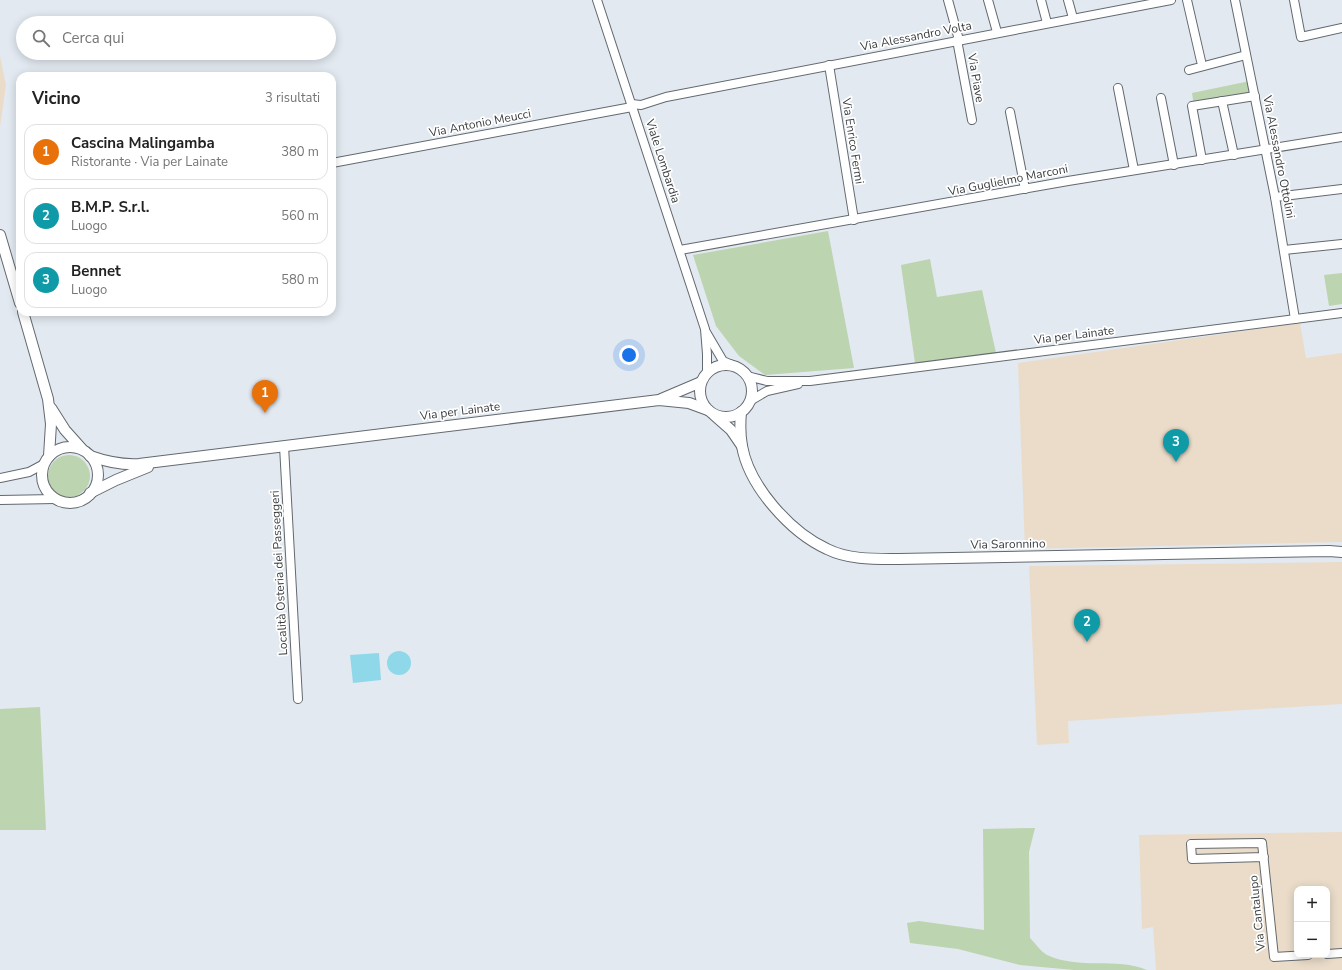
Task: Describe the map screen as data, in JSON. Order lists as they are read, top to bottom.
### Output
{
  "streets": {
    "main road": ["Via per Lainate", "Via Saronnino"],
    "street": [
      "Via Alessandro Volta",
      "Via Piave",
      "Via Antonio Meucci",
      "Via Enrico Fermi",
      "Via Alessandro Ottolini",
      "Viale Lombardia",
      "Via Guglielmo Marconi",
      "Località Osteria dei Passeggeri",
      "Via Cantalupo"
    ]
  },
  "crossings": [
    ["Via Alessandro Volta", "Via Piave"],
    ["Via Alessandro Volta", "Via Antonio Meucci"],
    ["Via Alessandro Volta", "Via Enrico Fermi"],
    ["Via Alessandro Volta", "Viale Lombardia"],
    ["Via Antonio Meucci", "Viale Lombardia"],
    ["Via Enrico Fermi", "Via Guglielmo Marconi"],
    ["Via Alessandro Ottolini", "Via Guglielmo Marconi"],
    ["Via Alessandro Ottolini", "Via per Lainate"],
    ["Viale Lombardia", "Via Guglielmo Marconi"],
    ["Viale Lombardia", "Via per Lainate"],
    ["Viale Lombardia", "Via Saronnino"],
    ["Via per Lainate", "Via Saronnino"],
    ["Via per Lainate", "Località Osteria dei Passeggeri"]
  ],
  "page": {
    "search": "Cerca qui",
    "heading": ["Vicino", "3 risultati"],
    "list": [
      {
        "mark": "1",
        "name": "Cascina Malingamba",
        "note": "Ristorante · Via per Lainate",
        "value": "380 m"
      },
      {
        "mark": "2",
        "name": "B.M.P. S.r.l.",
        "note": "Luogo",
        "value": "560 m"
      },
      {
        "mark": "3",
        "name": "Bennet",
        "note": "Luogo",
        "value": "580 m"
      }
    ],
    "pins": ["1", "3", "2"],
    "map_buttons": ["+", "−"]
  }
}
